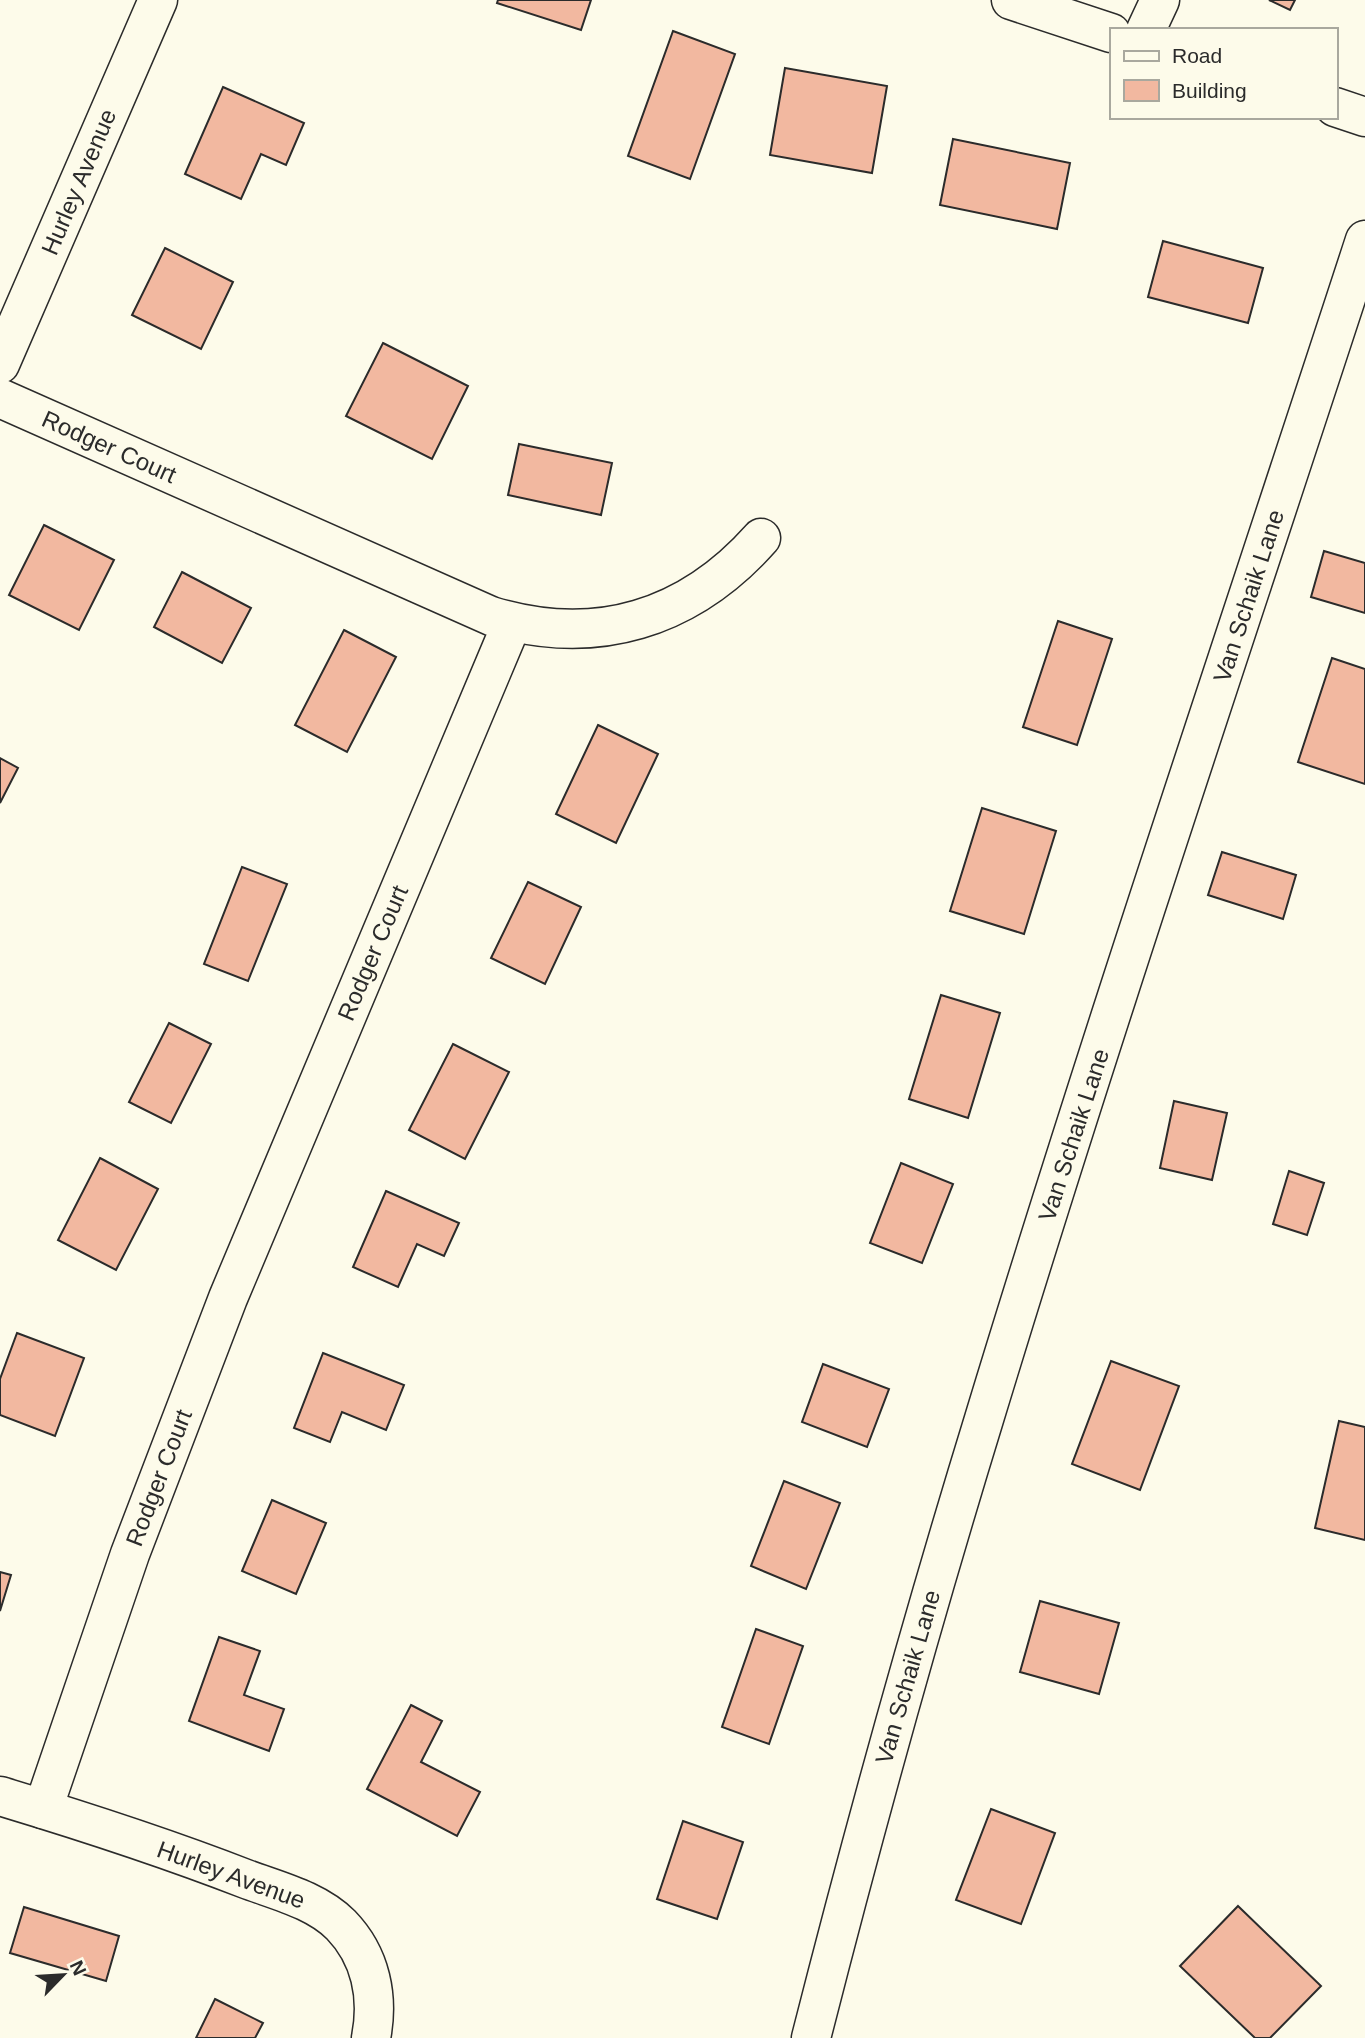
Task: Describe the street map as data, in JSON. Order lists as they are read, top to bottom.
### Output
{
  "streets": {
    "street": ["Hurley Avenue", "Rodger Court", "Van Schaik Lane"]
  },
  "crossings": [
    ["Hurley Avenue", "Rodger Court"]
  ],
  "legend": ["Road", "Building"],
  "north": "top right"
}
